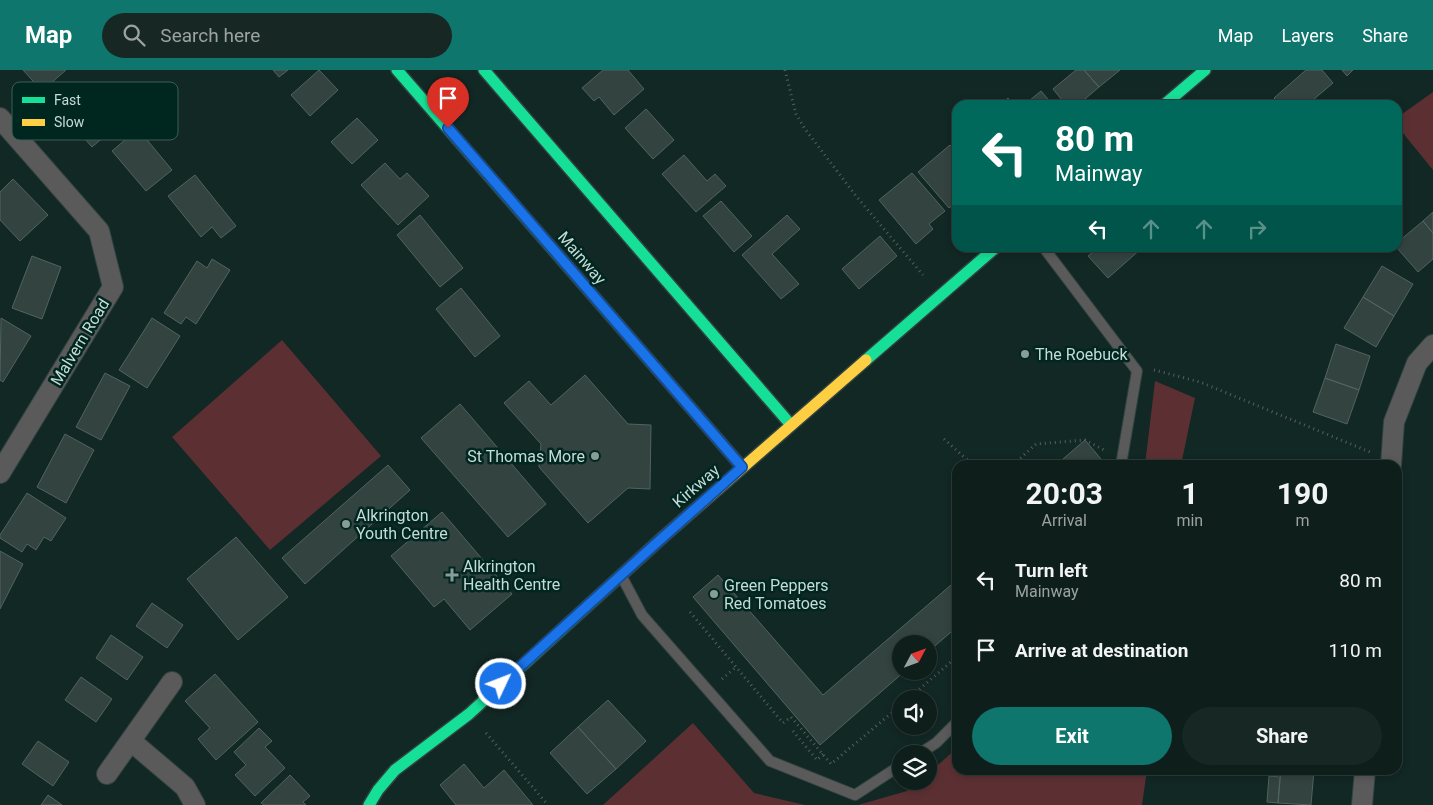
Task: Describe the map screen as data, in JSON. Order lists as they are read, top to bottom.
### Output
{
  "streets": {
    "street": ["Mainway", "Malvern Road", "Kirkway"]
  },
  "crossings": [
    ["Mainway", "Kirkway"]
  ],
  "places": {
    "other": [
      "The Roebuck",
      "St Thomas More",
      "Alkrington Youth Centre",
      "Green Peppers Red Tomatoes"
    ],
    "health": ["Alkrington Health Centre"]
  },
  "legend": ["Fast", "Slow"],
  "north": "top right",
  "page": {
    "header": "Map",
    "search": "Search here",
    "nav": ["Map", "Layers", "Share"],
    "turn": ["80 m", "Mainway"],
    "eta": [
      "20:03",
      "Arrival",
      "1",
      "min",
      "190",
      "m"
    ],
    "list": [
      {
        "name": "Turn left",
        "note": "Mainway",
        "value": "80 m"
      },
      {
        "name": "Arrive at destination",
        "value": "110 m"
      }
    ],
    "buttons": ["Exit", "Share"]
  }
}
